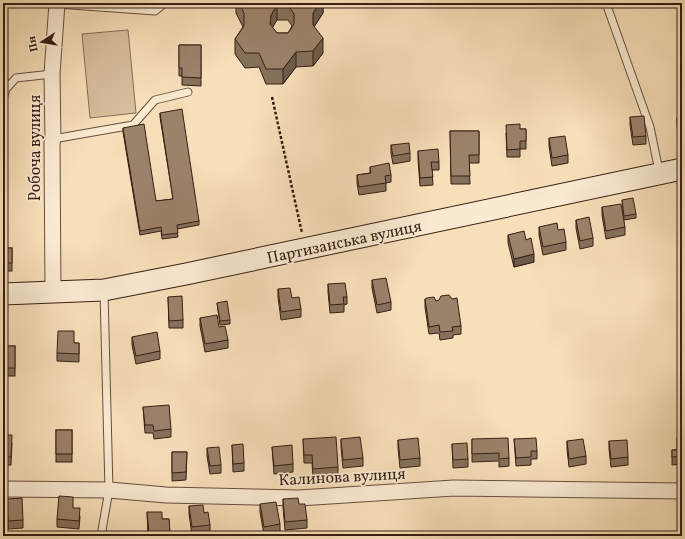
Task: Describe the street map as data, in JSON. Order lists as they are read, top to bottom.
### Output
{
  "streets": {
    "main road": ["Партизанська вулиця"],
    "street": ["Робоча вулиця", "Калинова вулиця"]
  },
  "crossings": [
    ["Робоча вулиця", "Партизанська вулиця"]
  ],
  "north": "left"
}
